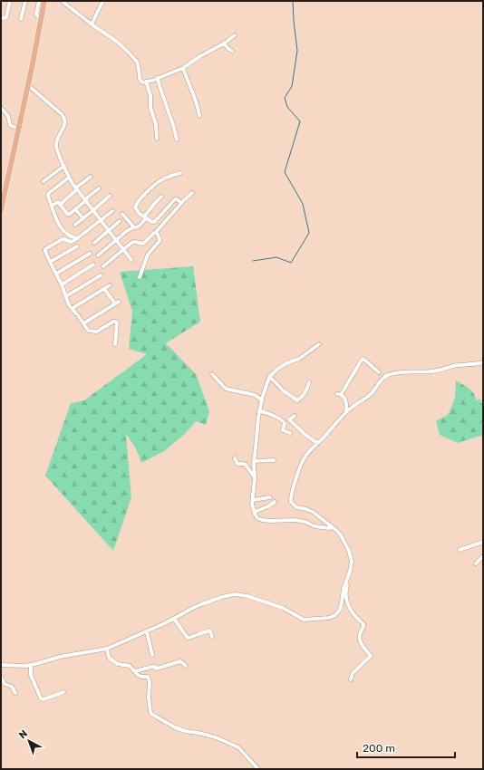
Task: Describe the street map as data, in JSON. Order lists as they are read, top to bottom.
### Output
{
  "scale_bar": "200 m",
  "north": "top left"
}
